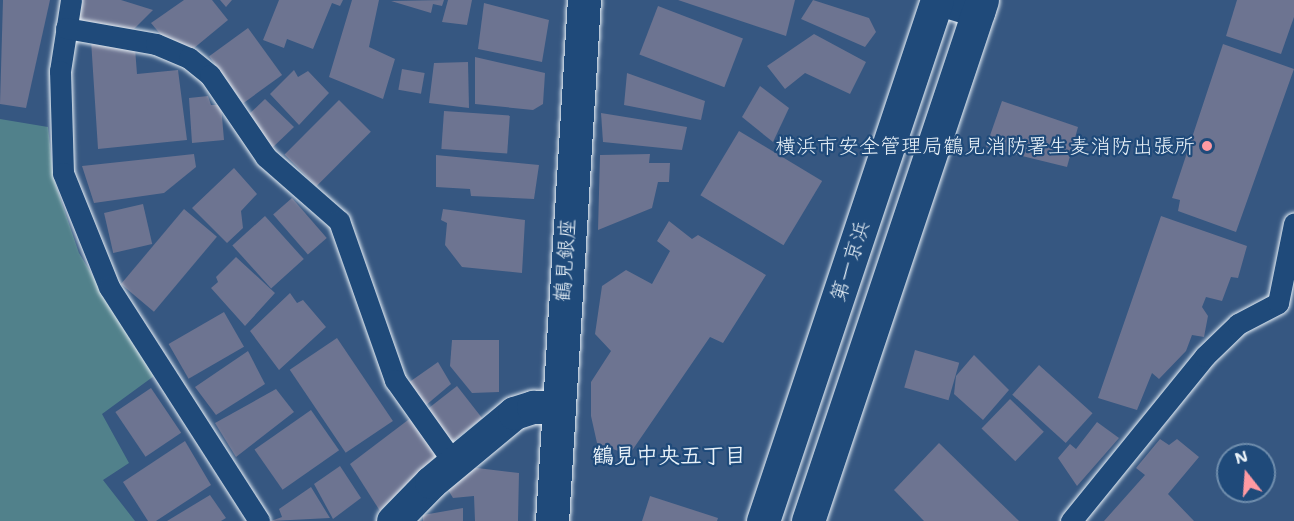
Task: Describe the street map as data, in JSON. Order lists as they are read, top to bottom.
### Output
{
  "streets": {
    "main road": ["鶴見銀座", "第一京浜"]
  },
  "districts": ["鶴見中央五丁目"],
  "places": ["横浜市安全管理局鶴見消防署生麦消防出張所"],
  "north": "top"
}
